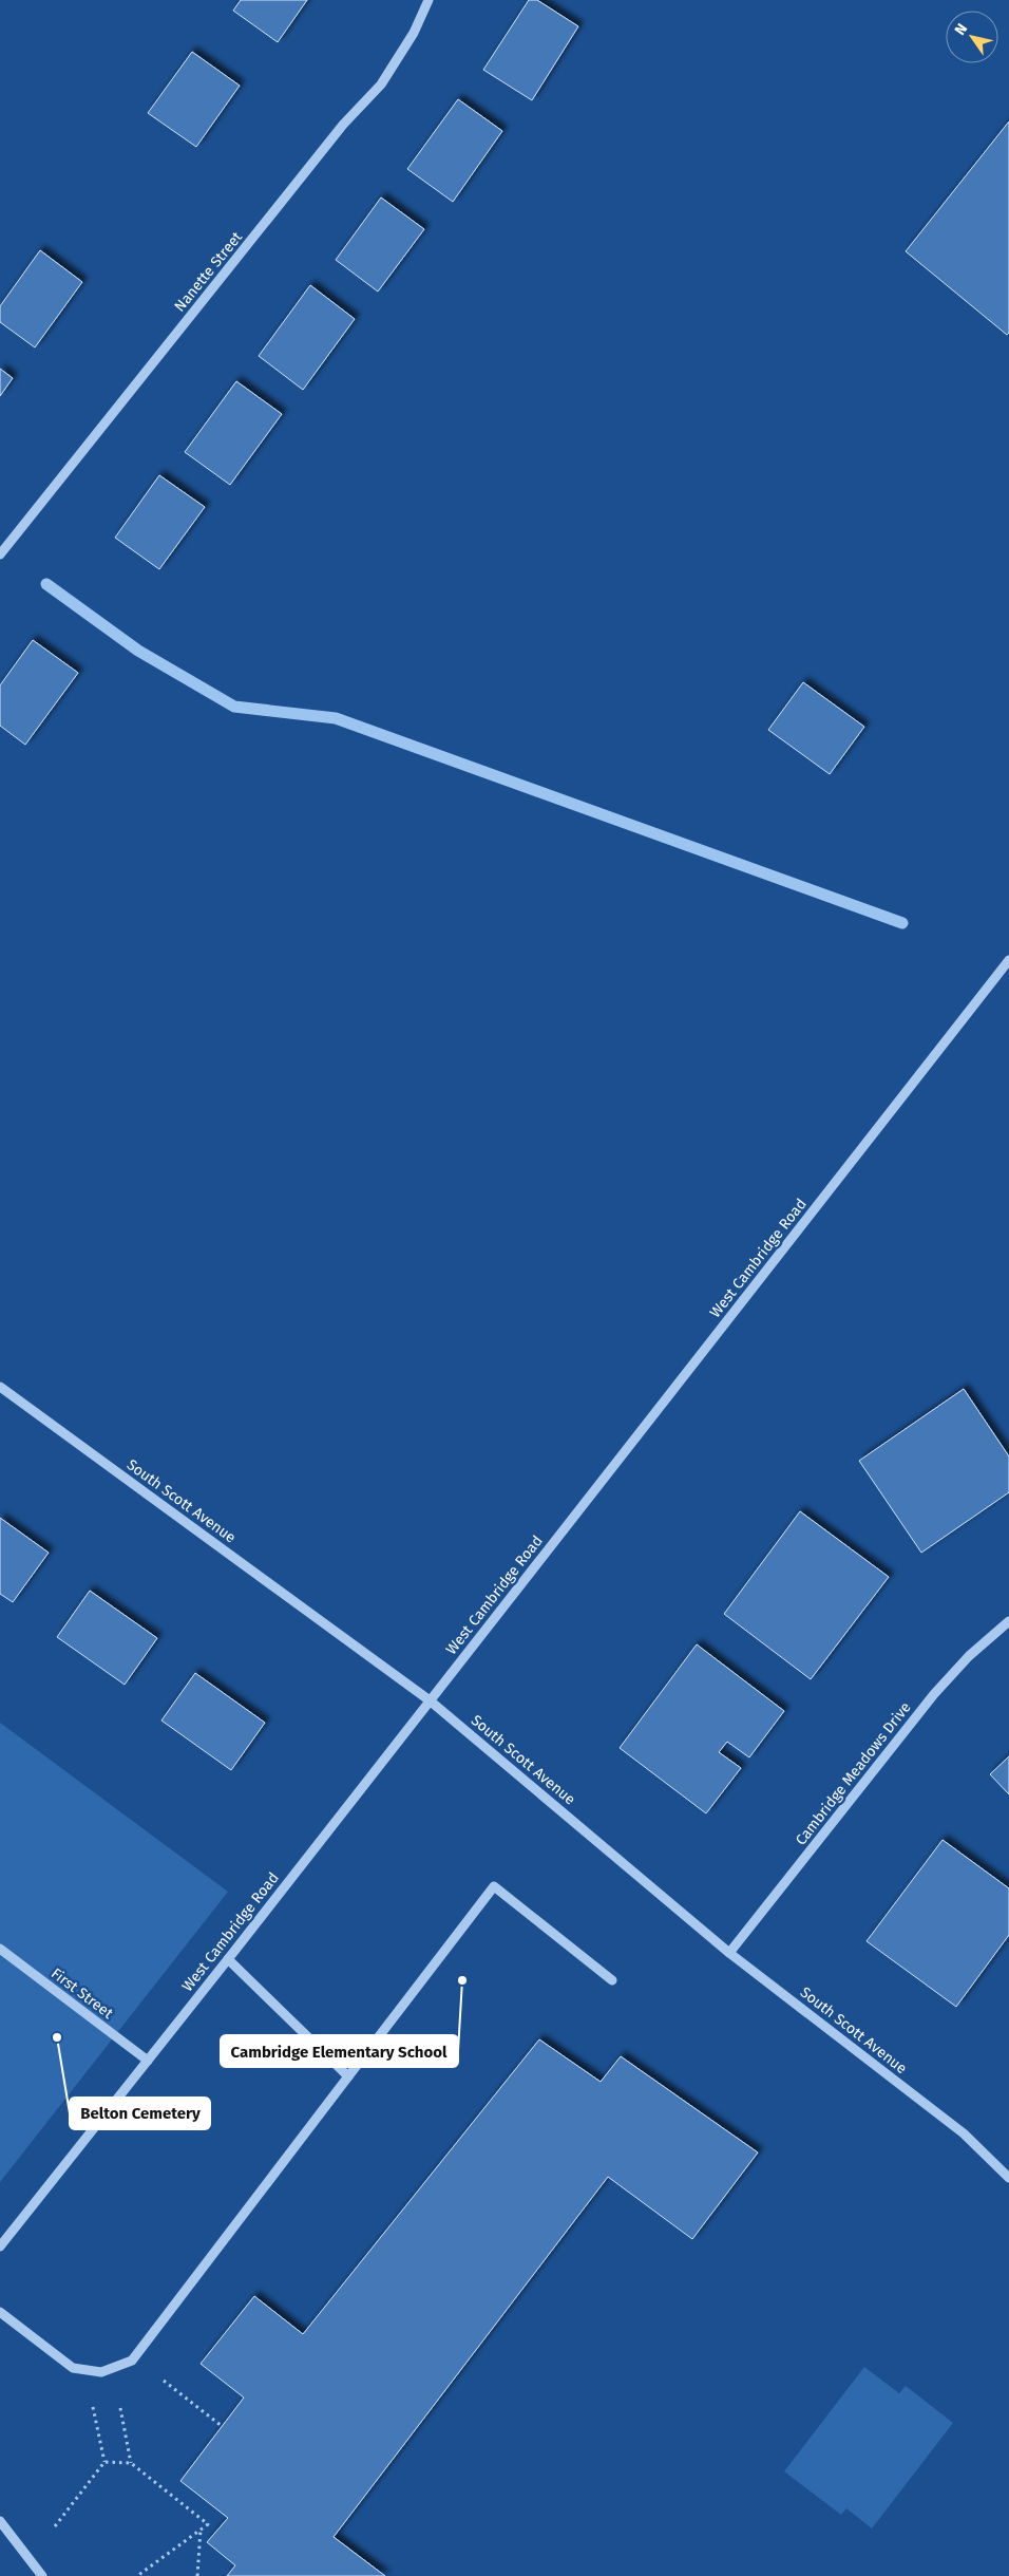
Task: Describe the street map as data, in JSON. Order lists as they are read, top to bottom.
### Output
{
  "streets": {
    "street": [
      "Nanette Street",
      "West Cambridge Road",
      "South Scott Avenue",
      "Cambridge Meadows Drive",
      "First Street"
    ]
  },
  "crossings": [
    ["West Cambridge Road", "South Scott Avenue"],
    ["West Cambridge Road", "First Street"],
    ["South Scott Avenue", "Cambridge Meadows Drive"]
  ],
  "places": ["Cambridge Elementary School", "Belton Cemetery"],
  "north": "top left"
}
